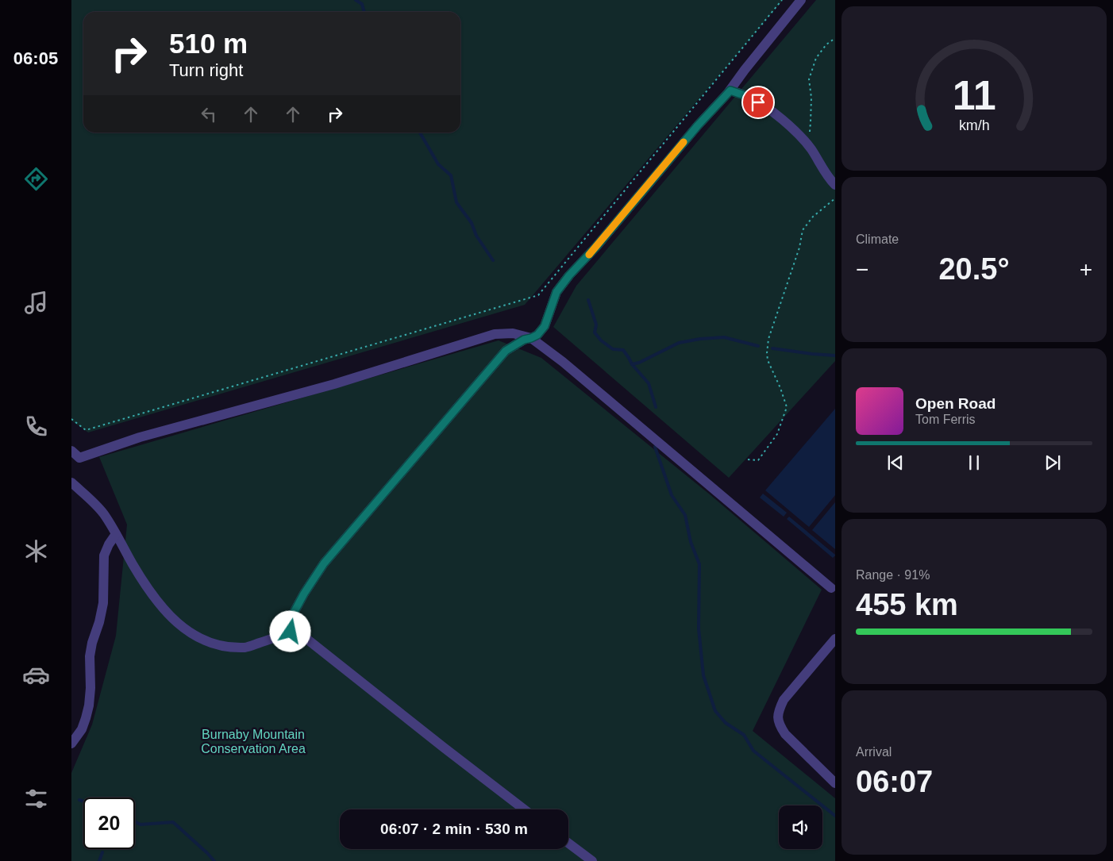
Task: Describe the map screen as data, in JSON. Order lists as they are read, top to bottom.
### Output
{
  "parks": ["Burnaby Mountain Conservation Area"],
  "page": {
    "tabs": "06:05",
    "turn": ["510 m", "Turn right"],
    "tile": [
      "Climate",
      ["Range · 91%", "455 km"],
      ["Arrival", "06:07"]
    ],
    "heat": ["−", "20.5°", "+"],
    "song": ["Open Road", "Tom Ferris"],
    "limit": "20",
    "trip": "06:07 · 2 min · 530 m",
    "gauge": ["11", "km/h"]
  }
}
